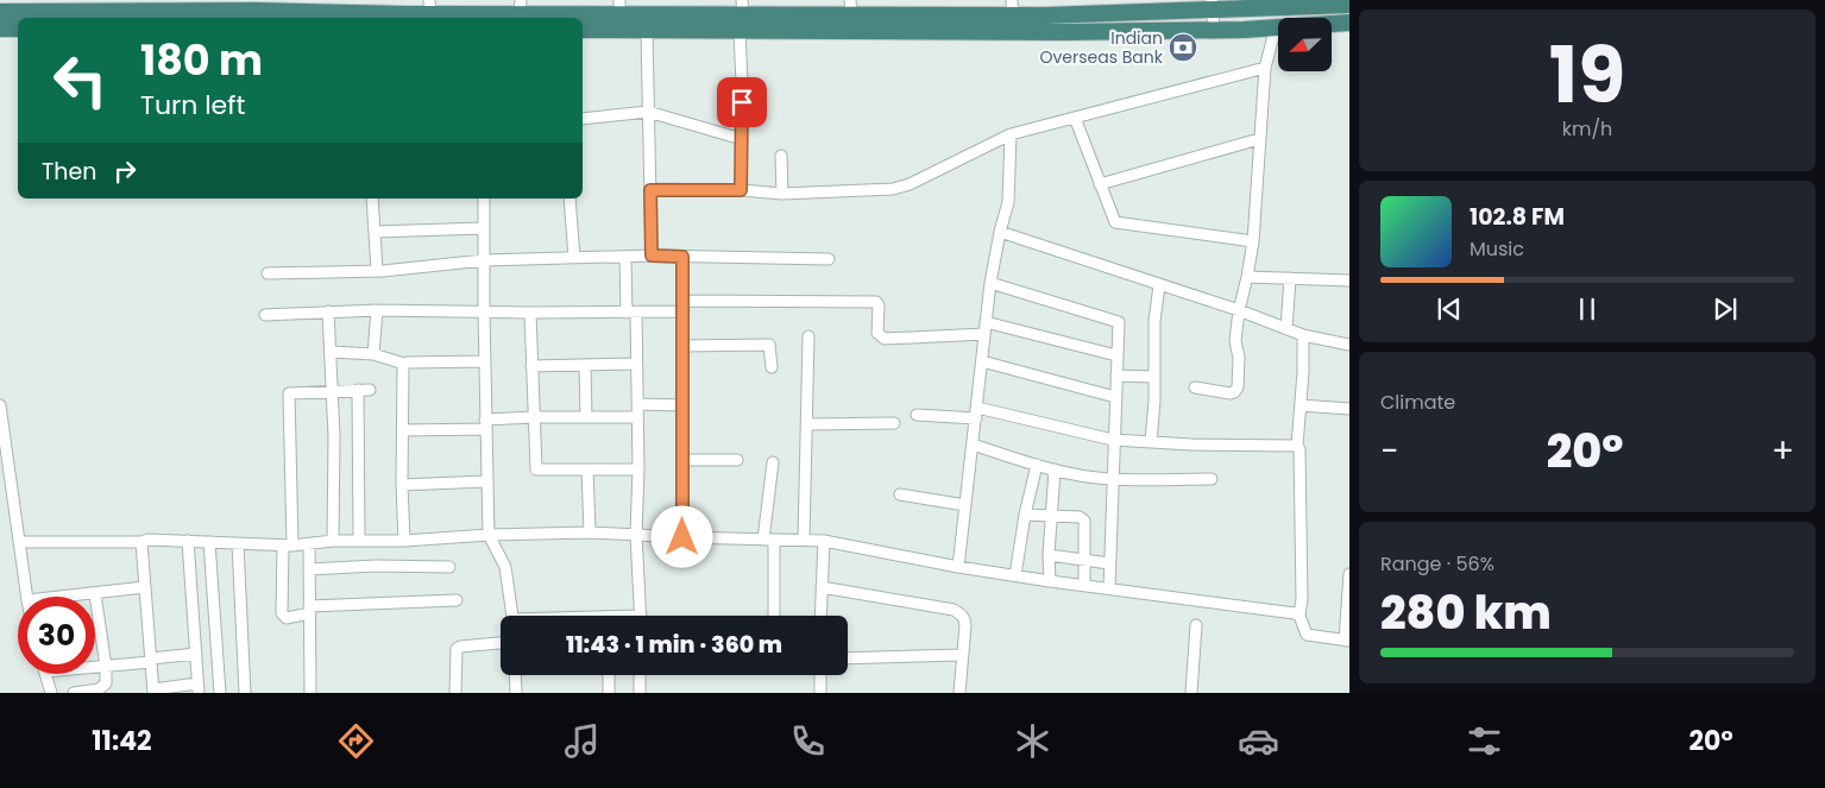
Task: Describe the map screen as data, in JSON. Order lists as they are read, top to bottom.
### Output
{
  "places": {
    "bank": ["Indian Overseas Bank"]
  },
  "north": "bottom left",
  "page": {
    "tile": [
      ["19", "km/h"],
      "Climate",
      ["Range · 56%", "280 km"]
    ],
    "turn": ["180 m", "Turn left"],
    "then": "Then",
    "song": ["102.8 FM", "Music"],
    "heat": ["−", "20°", "+"],
    "limit": "30",
    "trip": "11:43 · 1 min · 360 m",
    "tabs": ["11:42", "20°"]
  }
}
